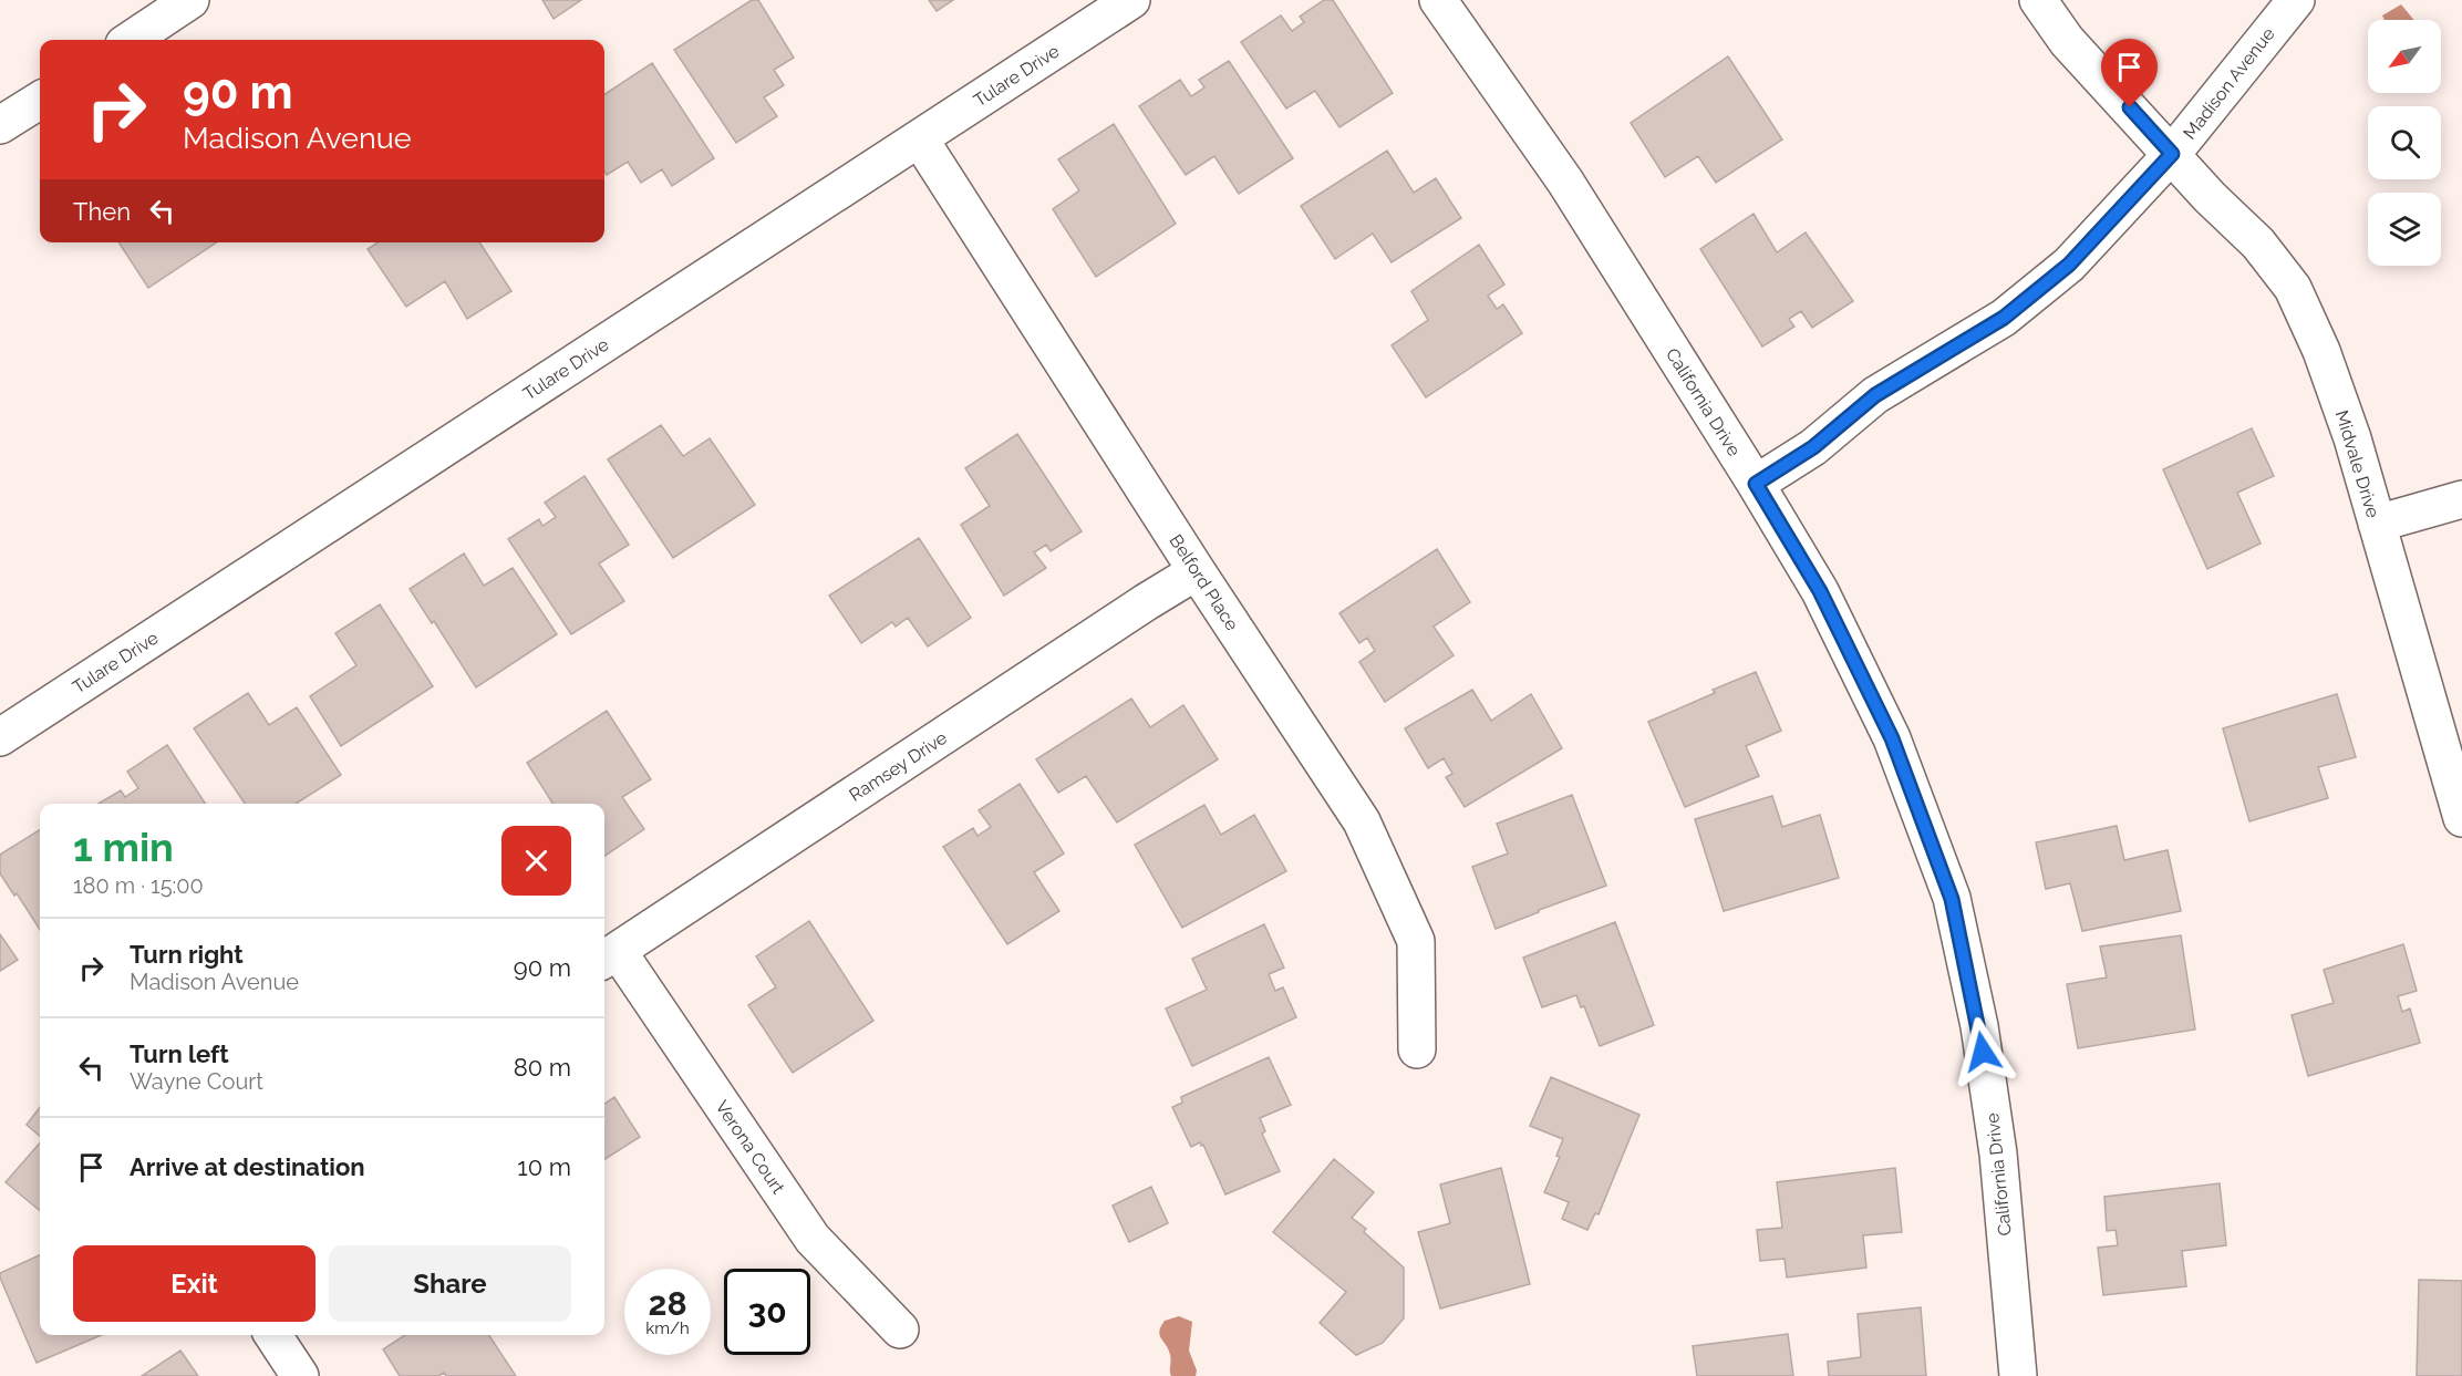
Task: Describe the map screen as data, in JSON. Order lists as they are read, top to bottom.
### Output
{
  "streets": {
    "street": [
      "Tulare Drive",
      "Madison Avenue",
      "California Drive",
      "Midvale Drive",
      "Belford Place",
      "Ramsey Drive",
      "Verona Court"
    ]
  },
  "crossings": [
    ["Tulare Drive", "Belford Place"],
    ["Madison Avenue", "California Drive"],
    ["Madison Avenue", "Midvale Drive"],
    ["Belford Place", "Ramsey Drive"],
    ["Ramsey Drive", "Verona Court"]
  ],
  "north": "bottom left",
  "page": {
    "turn": ["90 m", "Madison Avenue"],
    "then": "Then",
    "heading": ["1 min", "180 m · 15:00"],
    "list": [
      {
        "name": "Turn right",
        "note": "Madison Avenue",
        "value": "90 m"
      },
      {
        "name": "Turn left",
        "note": "Wayne Court",
        "value": "80 m"
      },
      {
        "name": "Arrive at destination",
        "value": "10 m"
      }
    ],
    "buttons": ["Exit", "Share"],
    "speed": "28 km/h",
    "limit": "30"
  }
}
